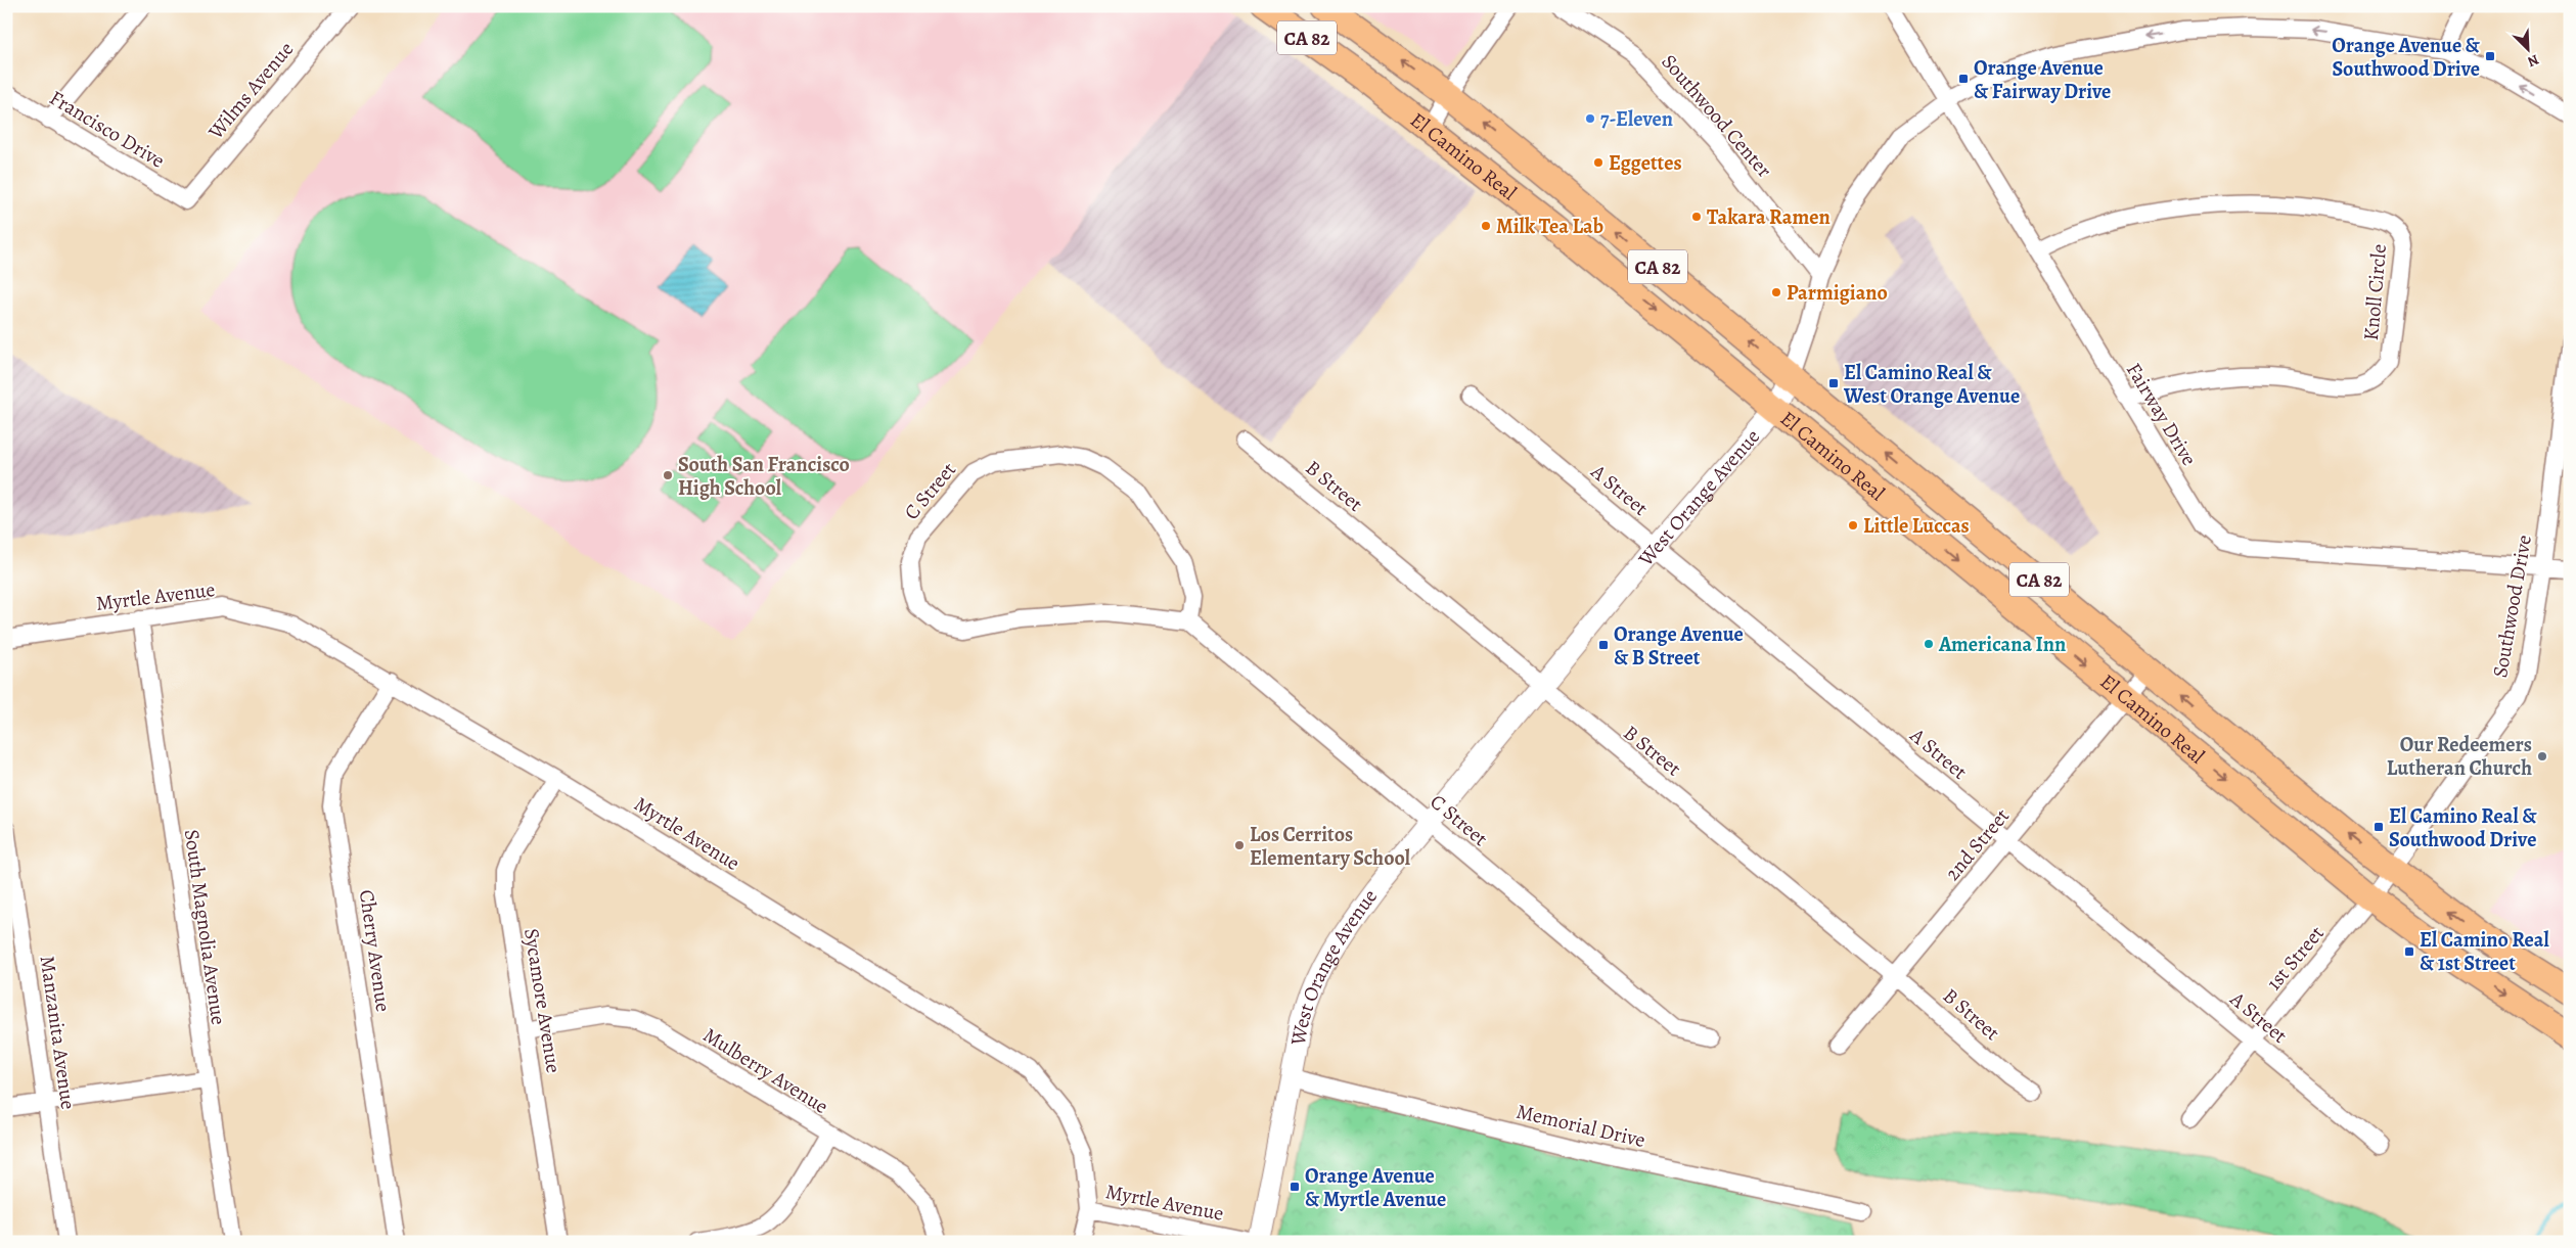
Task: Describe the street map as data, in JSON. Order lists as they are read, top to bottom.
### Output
{
  "streets": {
    "main road": ["CA 82", "El Camino Real"],
    "street": [
      "Wilms Avenue",
      "Southwood Center",
      "Francisco Drive",
      "Knoll Circle",
      "Fairway Drive",
      "B Street",
      "A Street",
      "C Street",
      "West Orange Avenue",
      "Myrtle Avenue",
      "Southwood Drive",
      "2nd Street",
      "South Magnolia Avenue",
      "Cherry Avenue",
      "1st Street",
      "Sycamore Avenue",
      "Manzanita Avenue",
      "Mulberry Avenue",
      "Memorial Drive"
    ]
  },
  "crossings": [
    ["Wilms Avenue", "Francisco Drive"],
    ["Southwood Center", "West Orange Avenue"],
    ["El Camino Real", "West Orange Avenue"],
    ["El Camino Real", "Southwood Drive"],
    ["El Camino Real", "2nd Street"],
    ["El Camino Real", "1st Street"],
    ["Knoll Circle", "Fairway Drive"],
    ["Fairway Drive", "West Orange Avenue"],
    ["Fairway Drive", "Southwood Drive"],
    ["B Street", "West Orange Avenue"],
    ["B Street", "2nd Street"],
    ["A Street", "West Orange Avenue"],
    ["A Street", "2nd Street"],
    ["A Street", "1st Street"],
    ["C Street", "West Orange Avenue"],
    ["West Orange Avenue", "Memorial Drive"],
    ["Myrtle Avenue", "South Magnolia Avenue"],
    ["Myrtle Avenue", "Cherry Avenue"],
    ["Myrtle Avenue", "Sycamore Avenue"],
    ["Southwood Drive", "1st Street"],
    ["Sycamore Avenue", "Mulberry Avenue"]
  ],
  "places": {
    "transit": [
      "Orange Avenue & Southwood Drive",
      "Orange Avenue & Fairway Drive",
      "El Camino Real & West Orange Avenue",
      "Orange Avenue & B Street",
      "El Camino Real & Southwood Drive",
      "El Camino Real & 1st Street",
      "Orange Avenue & Myrtle Avenue"
    ],
    "other": [
      "7-Eleven",
      "Eggettes",
      "Takara Ramen",
      "Milk Tea Lab",
      "Parmigiano",
      "South San Francisco High School",
      "Little Luccas",
      "Americana Inn",
      "Our Redeemers Lutheran Church",
      "Los Cerritos Elementary School"
    ]
  },
  "north": "bottom right"
}
